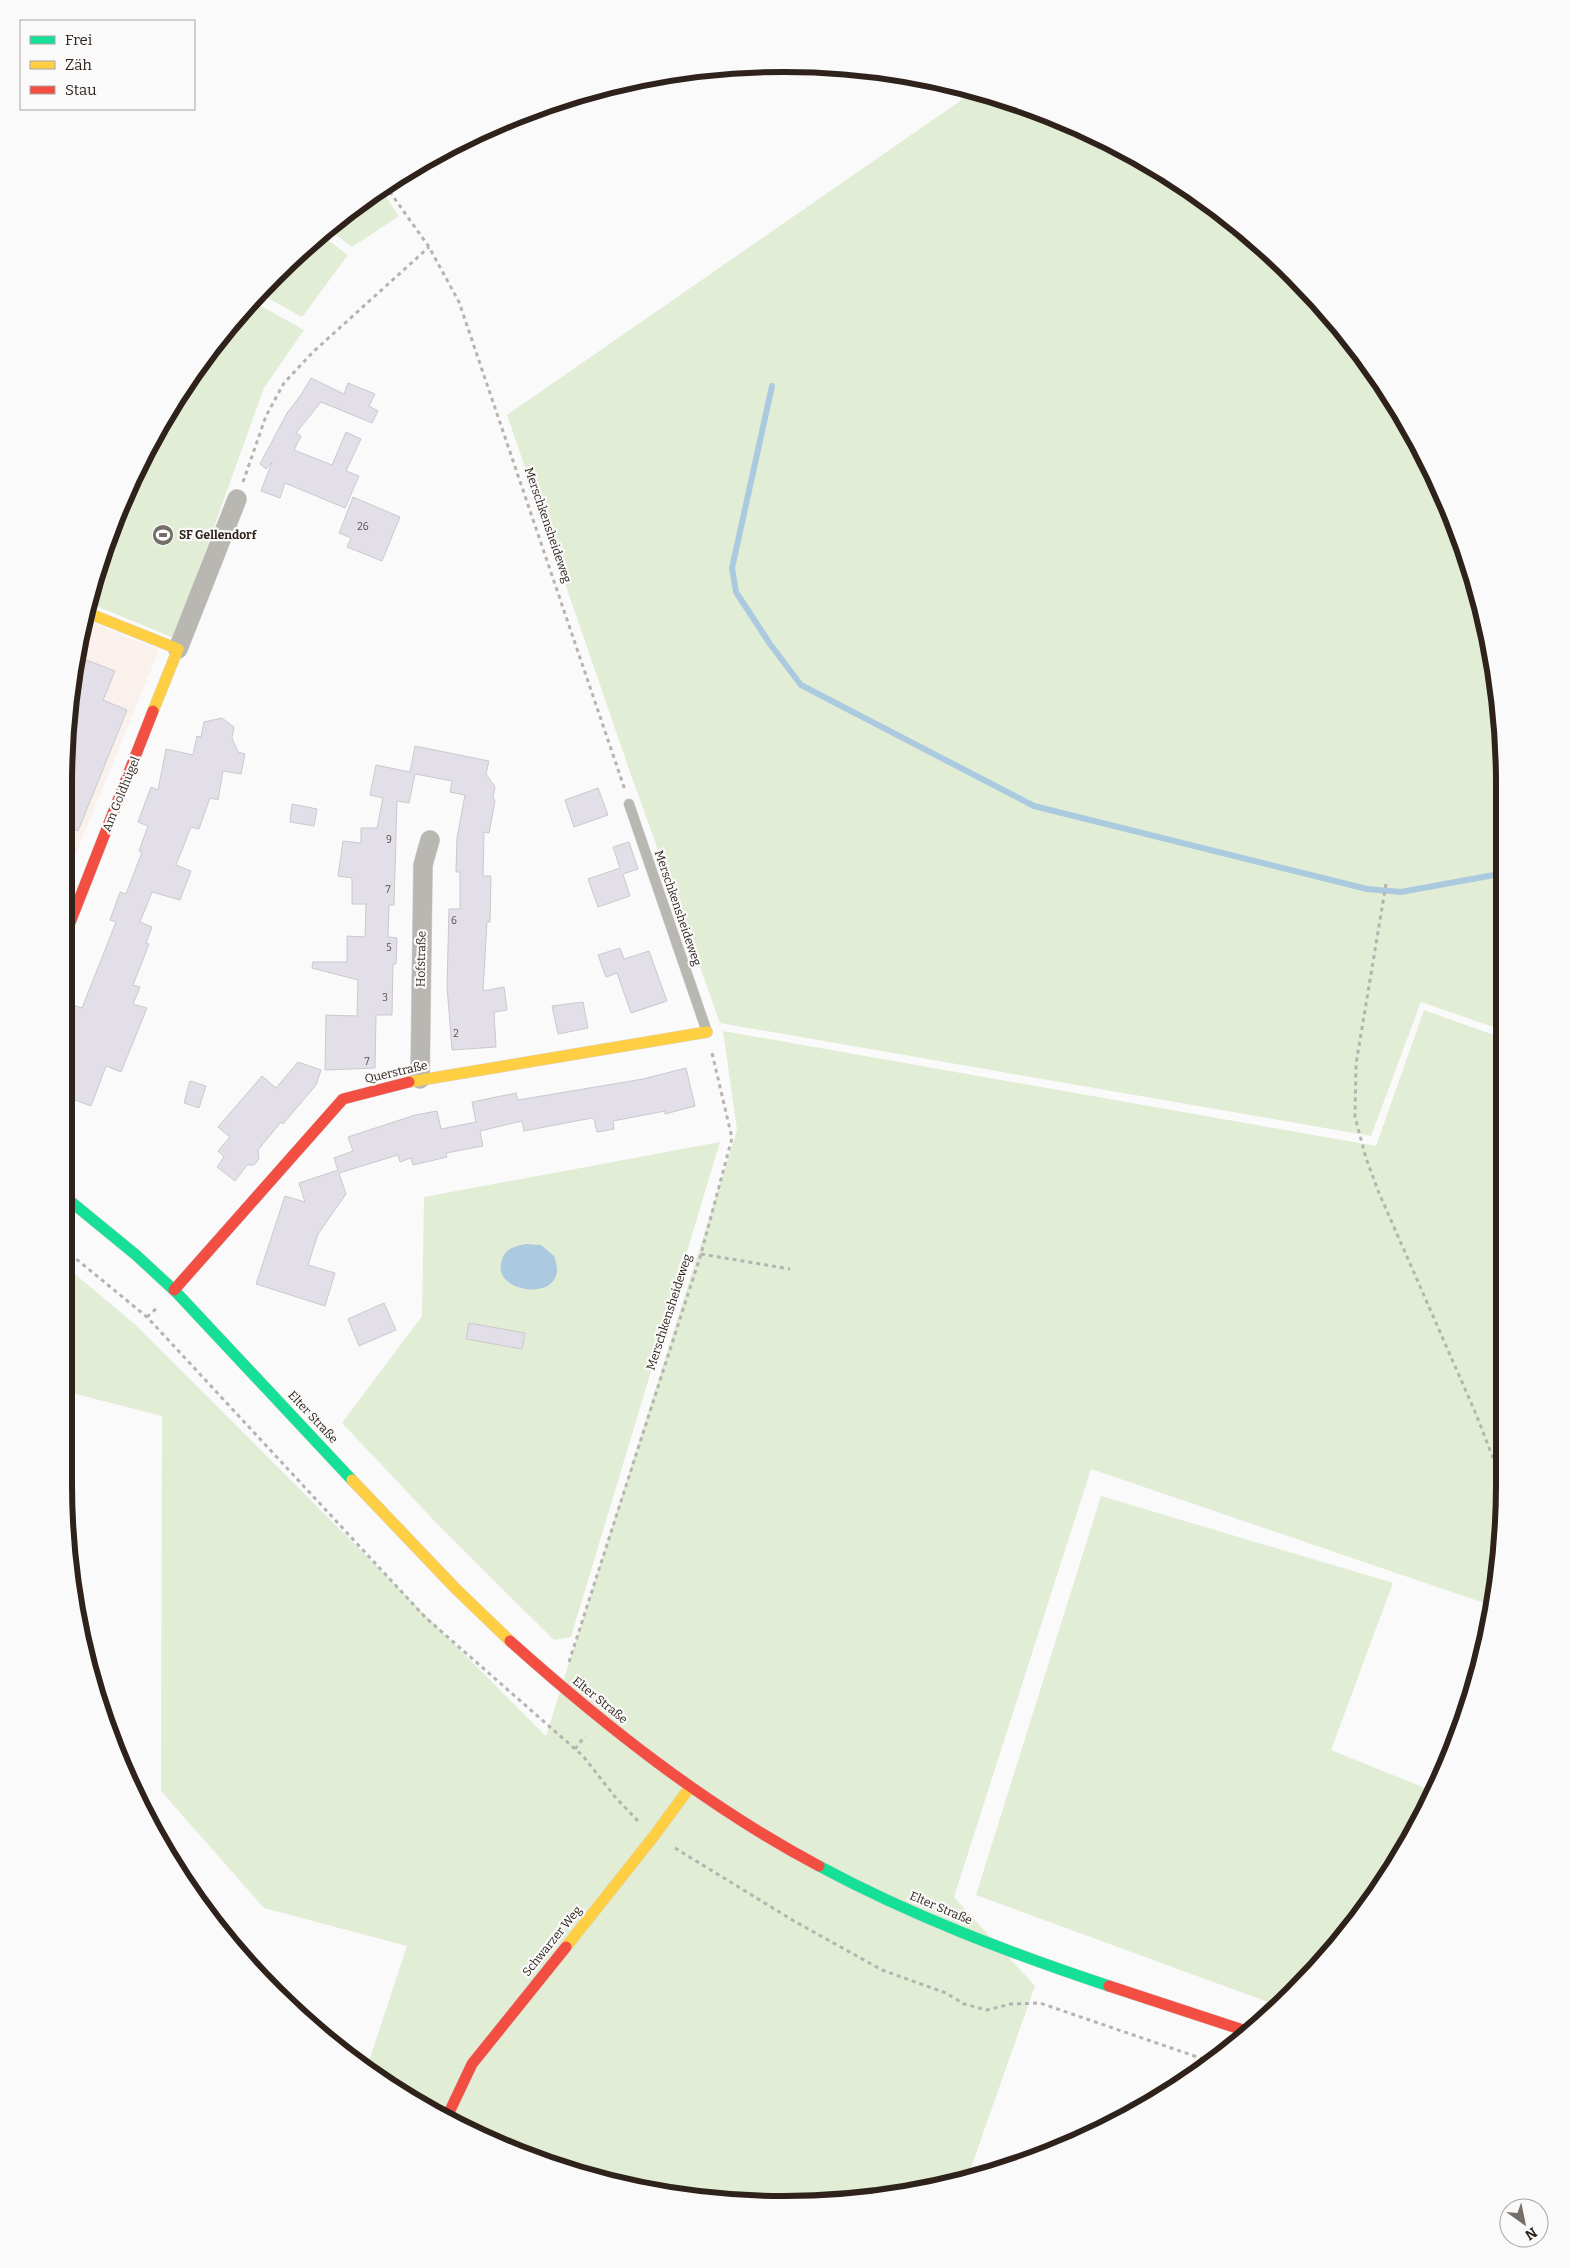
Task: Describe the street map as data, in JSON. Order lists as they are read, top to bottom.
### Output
{
  "streets": {
    "main road": [
      "Am Goldhügel",
      "Querstraße",
      "Elter Straße",
      "Schwarzer Weg"
    ],
    "street": ["Hofstraße"],
    "lane": ["Merschkensheideweg"]
  },
  "crossings": [
    ["Merschkensheideweg", "Querstraße"],
    ["Hofstraße", "Querstraße"],
    ["Querstraße", "Elter Straße"],
    ["Elter Straße", "Schwarzer Weg"]
  ],
  "places": {
    "sports": ["SF Gellendorf"]
  },
  "house_numbers": [
    "26",
    "9",
    "7",
    "6",
    "5",
    "3",
    "2",
    "7"
  ],
  "legend": ["Frei", "Zäh", "Stau"],
  "north": "bottom right"
}
